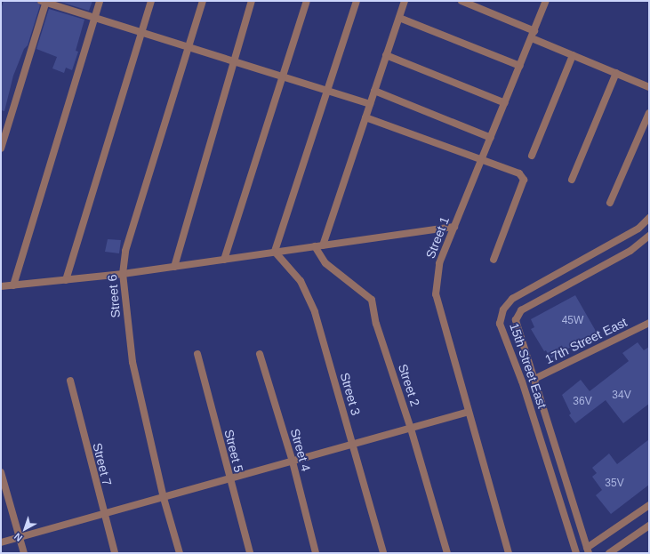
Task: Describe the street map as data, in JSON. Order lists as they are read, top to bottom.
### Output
{
  "streets": {
    "street": [
      "Street 1",
      "Street 6",
      "17th Street East",
      "15th Street East",
      "Street 2",
      "Street 3",
      "Street 4",
      "Street 5",
      "Street 7"
    ]
  },
  "crossings": [
    ["17th Street East", "15th Street East"]
  ],
  "house_numbers": [
    "45W",
    "34V",
    "36V",
    "35V"
  ],
  "north": "bottom left"
}
